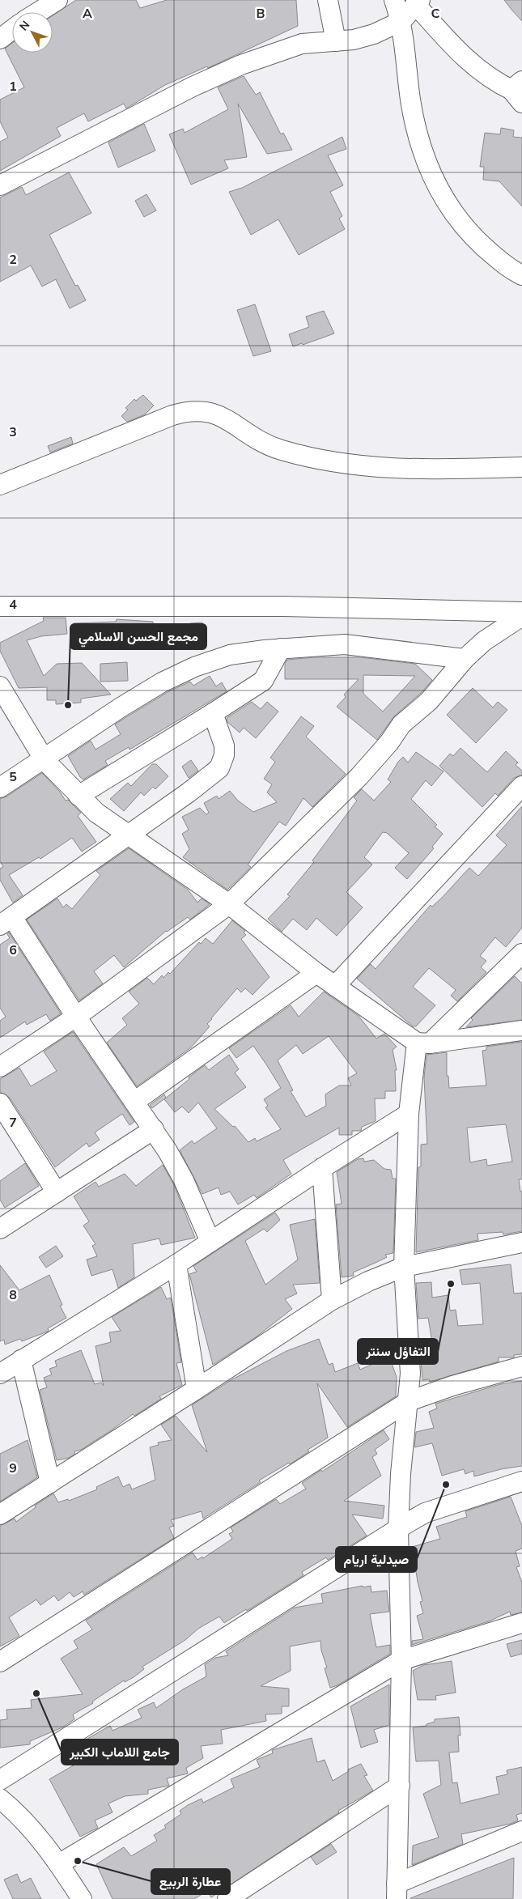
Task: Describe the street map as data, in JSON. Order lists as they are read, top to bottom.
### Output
{
  "places": [
    "مجمع الحسن الاسلامي",
    "التفاؤل سنتر",
    "صيدلية اريام",
    "جامع اللاماب الكبير",
    "عطارة الربيع"
  ],
  "north": "top left",
  "grid": {
    "columns": ["A", "B", "C"],
    "rows": [
      "1",
      "2",
      "3",
      "4",
      "5",
      "6",
      "7",
      "8",
      "9"
    ]
  }
}
